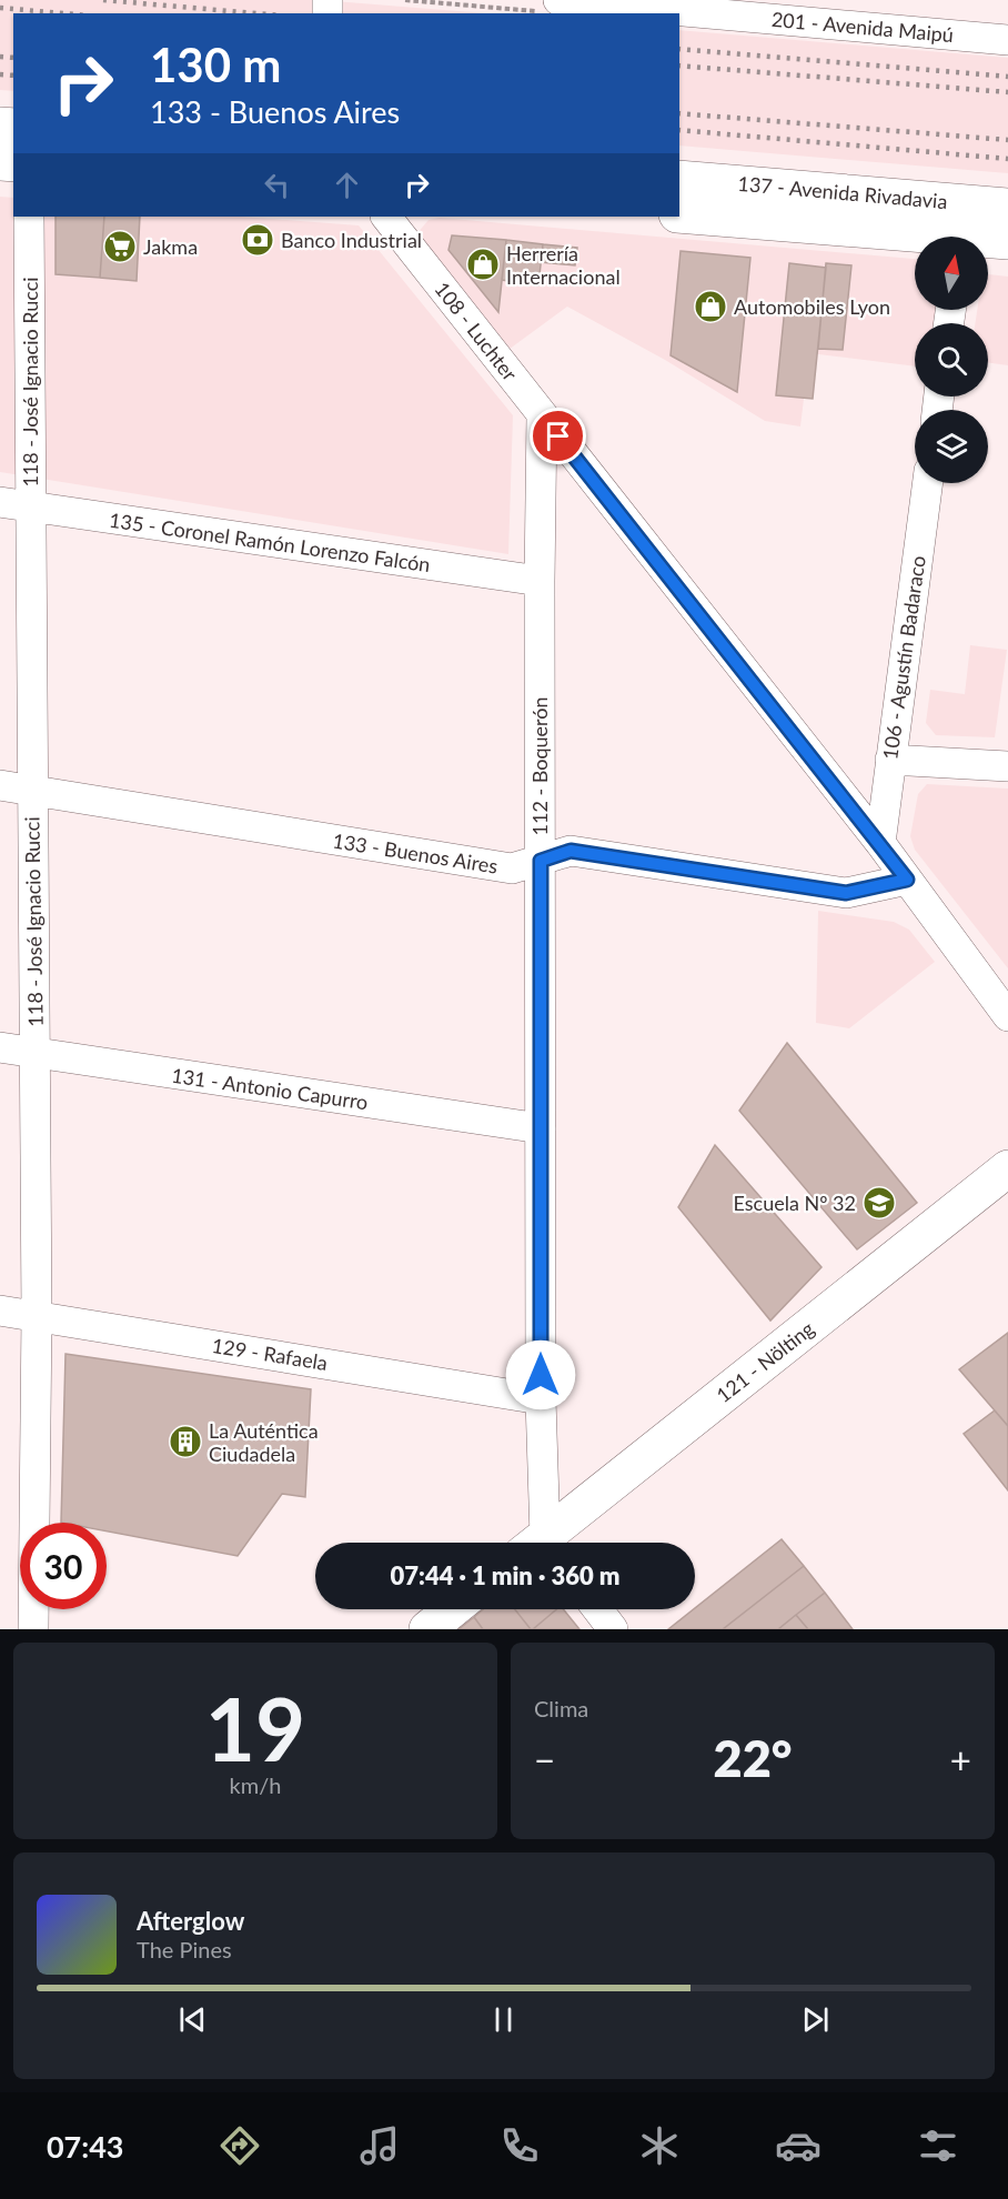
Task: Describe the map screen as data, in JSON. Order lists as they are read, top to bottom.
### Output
{
  "streets": {
    "main road": ["137 - Avenida Rivadavia", "121 - Nölting"],
    "street": [
      "201 - Avenida Maipú",
      "108 - Luchter",
      "118 - José Ignacio Rucci",
      "135 - Coronel Ramón Lorenzo Falcón",
      "106 - Agustín Badaraco",
      "112 - Boquerón",
      "133 - Buenos Aires",
      "131 - Antonio Capurro",
      "129 - Rafaela"
    ]
  },
  "crossings": [
    ["108 - Luchter", "106 - Agustín Badaraco"],
    ["108 - Luchter", "112 - Boquerón"],
    ["108 - Luchter", "133 - Buenos Aires"],
    ["118 - José Ignacio Rucci", "135 - Coronel Ramón Lorenzo Falcón"],
    ["118 - José Ignacio Rucci", "133 - Buenos Aires"],
    ["118 - José Ignacio Rucci", "131 - Antonio Capurro"],
    ["118 - José Ignacio Rucci", "129 - Rafaela"],
    ["135 - Coronel Ramón Lorenzo Falcón", "112 - Boquerón"],
    ["112 - Boquerón", "133 - Buenos Aires"],
    ["112 - Boquerón", "131 - Antonio Capurro"],
    ["112 - Boquerón", "129 - Rafaela"]
  ],
  "places": {
    "bank": ["Banco Industrial"],
    "supermarket": ["Jakma"],
    "shop": ["Herrería Internacional", "Automobiles Lyon"],
    "school or university": ["Escuela Nº 32"],
    "building": ["La Auténtica Ciudadela"]
  },
  "north": "top",
  "page": {
    "turn": ["130 m", "133 - Buenos Aires"],
    "limit": "30",
    "trip": "07:44 · 1 min · 360 m",
    "tile": [
      ["19", "km/h"],
      "Clima"
    ],
    "heat": ["−", "22°", "+"],
    "song": ["Afterglow", "The Pines"],
    "tabs": "07:43"
  }
}
